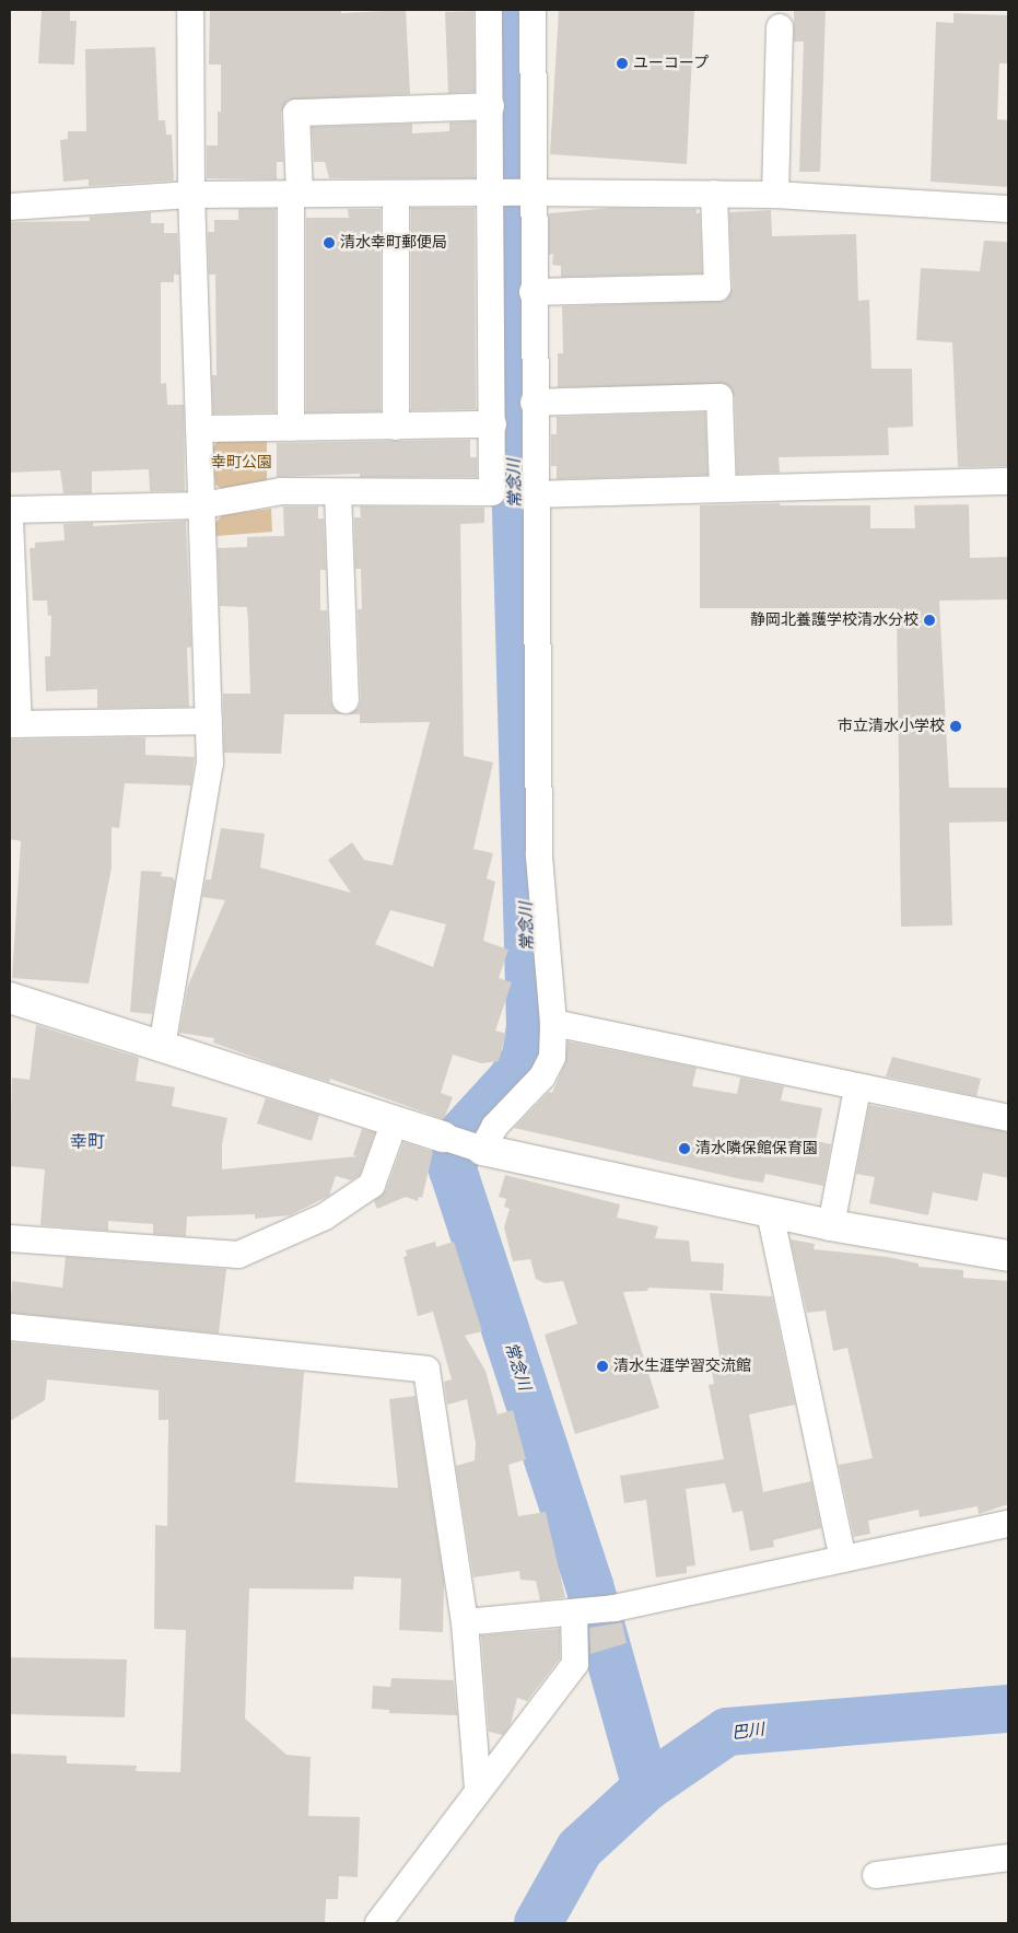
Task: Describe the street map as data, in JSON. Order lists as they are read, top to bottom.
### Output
{
  "districts": ["幸町"],
  "water": ["常念川", "巴川"],
  "parks": ["幸町公園"],
  "places": [
    "ユーコープ",
    "清水幸町郵便局",
    "静岡北養護学校清水分校",
    "市立清水小学校",
    "清水隣保館保育園",
    "清水生涯学習交流館"
  ]
}
